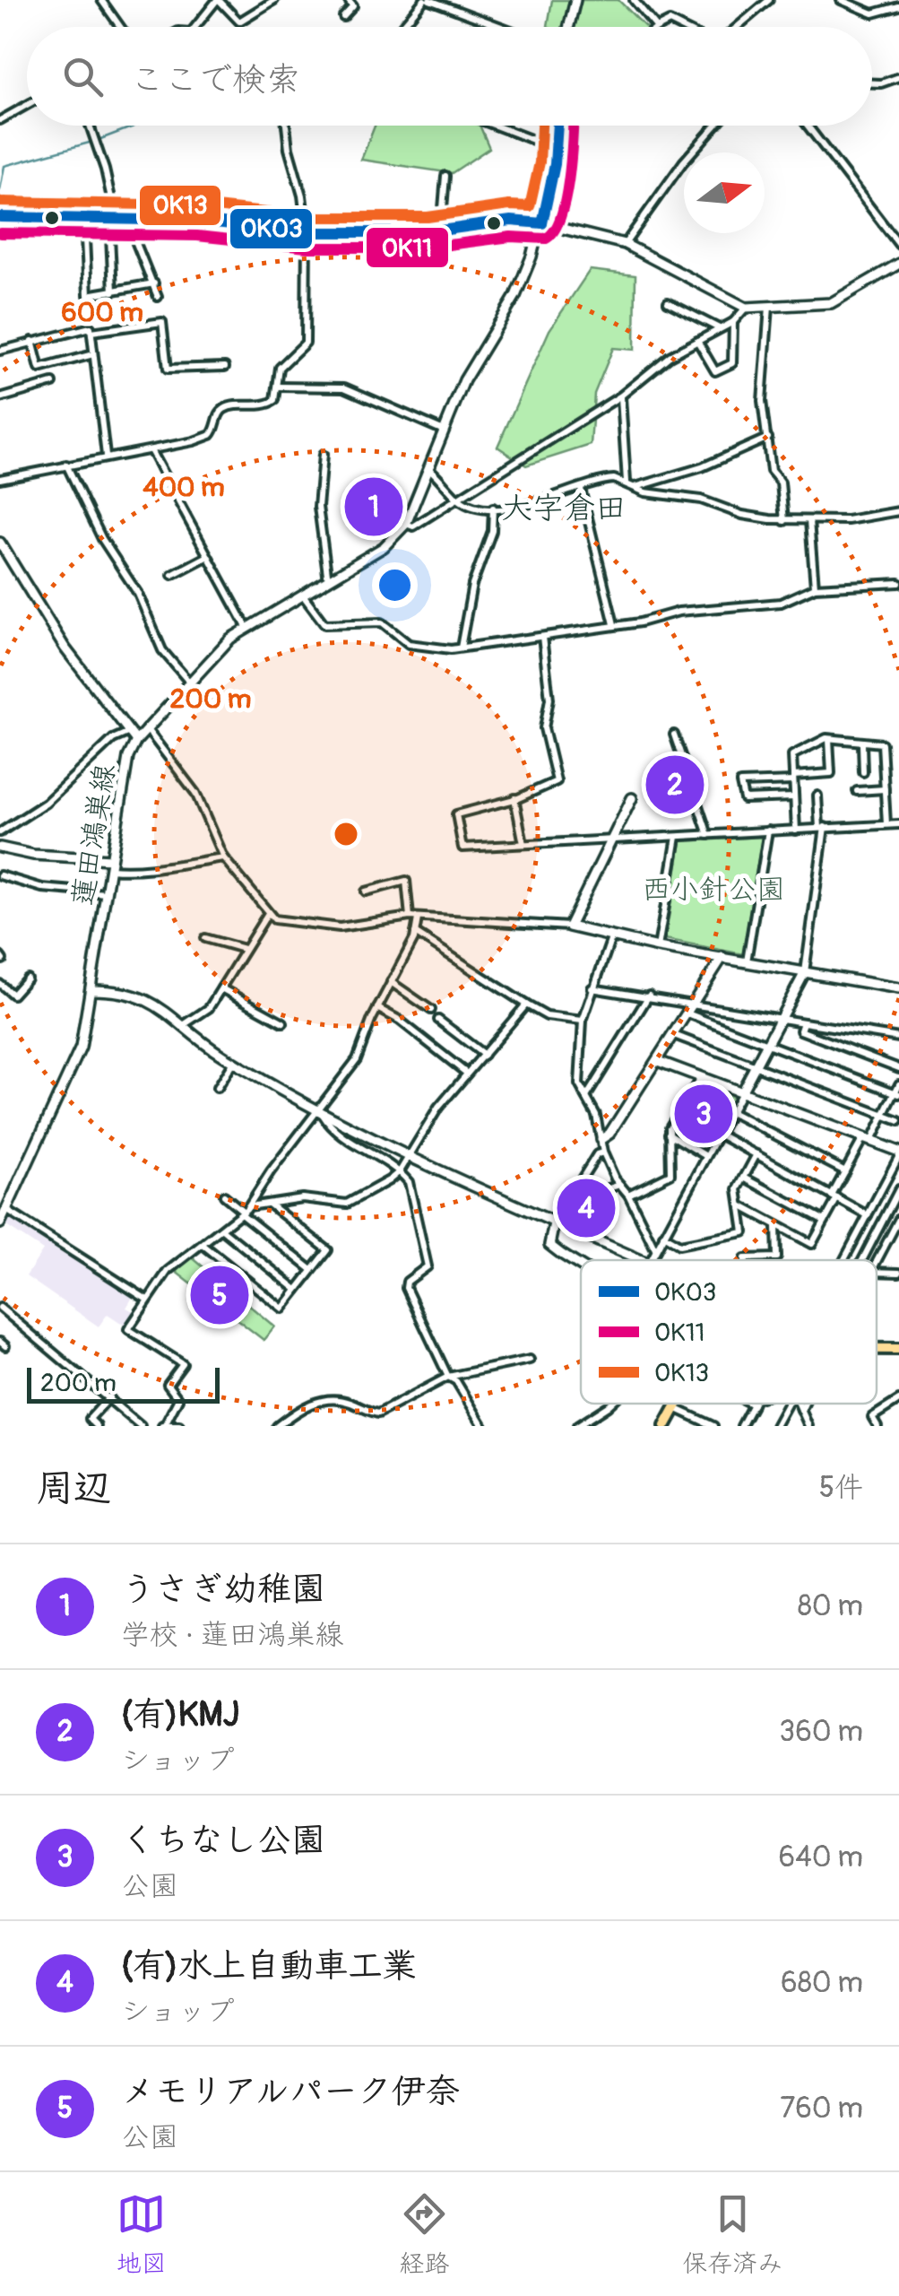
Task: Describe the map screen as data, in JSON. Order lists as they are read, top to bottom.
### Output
{
  "streets": {
    "street": ["蓮田鴻巣線"]
  },
  "districts": ["大字倉田"],
  "parks": ["西小針公園"],
  "lines": ["transit line OK03", "transit line OK11", "transit line OK13"],
  "legend": ["OK03", "OK11", "OK13"],
  "scale_bar": "200 m",
  "north": "right",
  "page": {
    "search": "ここで検索",
    "pins": [
      "1",
      "2",
      "3",
      "4",
      "5"
    ],
    "scale": "200 m",
    "heading": ["周辺", "5件"],
    "list": [
      {
        "mark": "1",
        "name": "うさぎ幼稚園",
        "note": "学校 · 蓮田鴻巣線",
        "value": "80 m"
      },
      {
        "mark": "2",
        "name": "(有)KMJ",
        "note": "ショップ",
        "value": "360 m"
      },
      {
        "mark": "3",
        "name": "くちなし公園",
        "note": "公園",
        "value": "640 m"
      },
      {
        "mark": "4",
        "name": "(有)水上自動車工業",
        "note": "ショップ",
        "value": "680 m"
      },
      {
        "mark": "5",
        "name": "メモリアルパーク伊奈",
        "note": "公園",
        "value": "760 m"
      }
    ],
    "nav": ["地図", "経路", "保存済み"]
  },
  "rings": ["600 m", "400 m", "200 m"]
}
